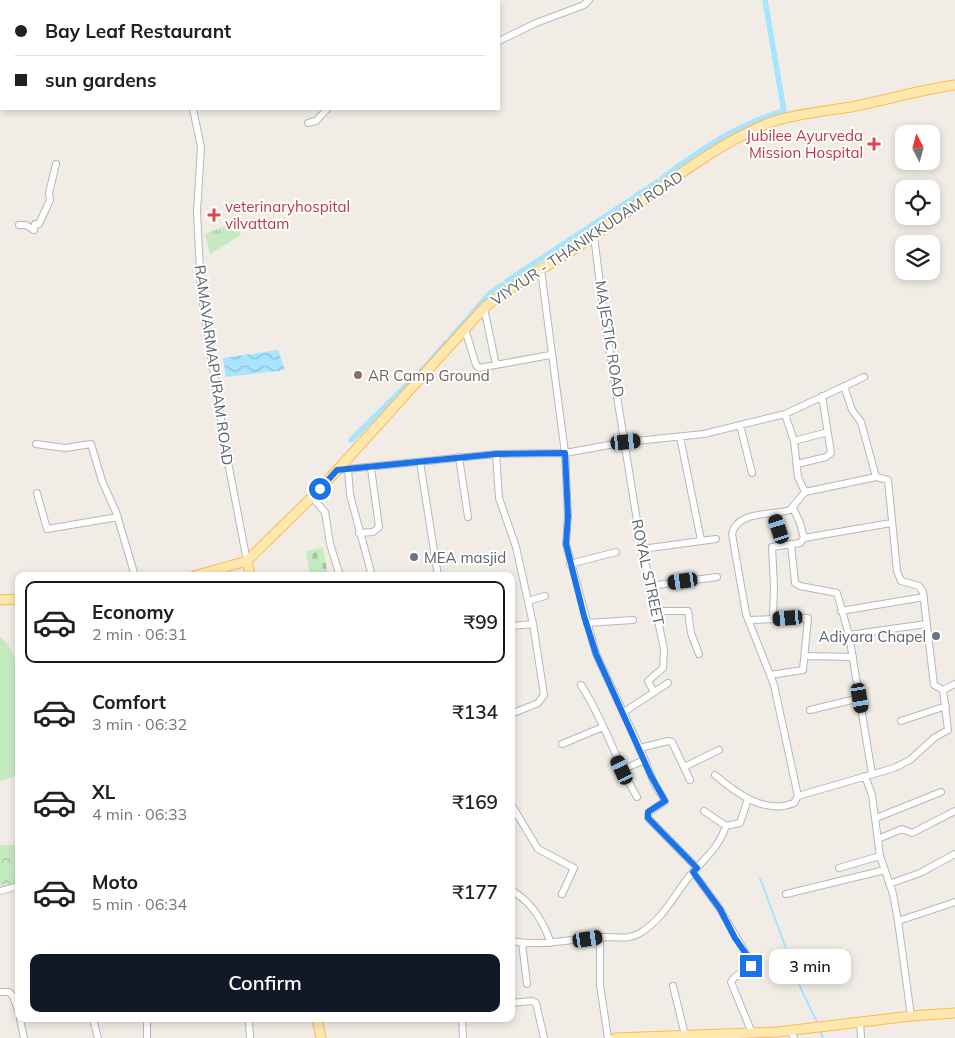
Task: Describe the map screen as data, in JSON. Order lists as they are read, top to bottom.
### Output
{
  "streets": {
    "main road": ["VIYYUR - THANIKKUDAM ROAD"],
    "street": ["MAJESTIC ROAD", "RAMAVARMAPURAM ROAD", "ROYAL STREET"]
  },
  "crossings": [
    ["VIYYUR - THANIKKUDAM ROAD", "MAJESTIC ROAD"],
    ["VIYYUR - THANIKKUDAM ROAD", "RAMAVARMAPURAM ROAD"],
    ["MAJESTIC ROAD", "ROYAL STREET"]
  ],
  "places": {
    "health": ["Jubilee Ayurveda Mission Hospital", "veterinaryhospital vilvattam"],
    "other": ["AR Camp Ground", "MEA masjid", "Adiyara Chapel"]
  },
  "north": "top",
  "page": {
    "banner": ["Bay Leaf Restaurant", "sun gardens"],
    "list": [
      {
        "name": "Economy",
        "note": "2 min · 06:31",
        "value": "₹99"
      },
      {
        "name": "Comfort",
        "note": "3 min · 06:32",
        "value": "₹134"
      },
      {
        "name": "XL",
        "note": "4 min · 06:33",
        "value": "₹169"
      },
      {
        "name": "Moto",
        "note": "5 min · 06:34",
        "value": "₹177"
      }
    ],
    "buttons": "Confirm",
    "bubble": "3 min"
  }
}
